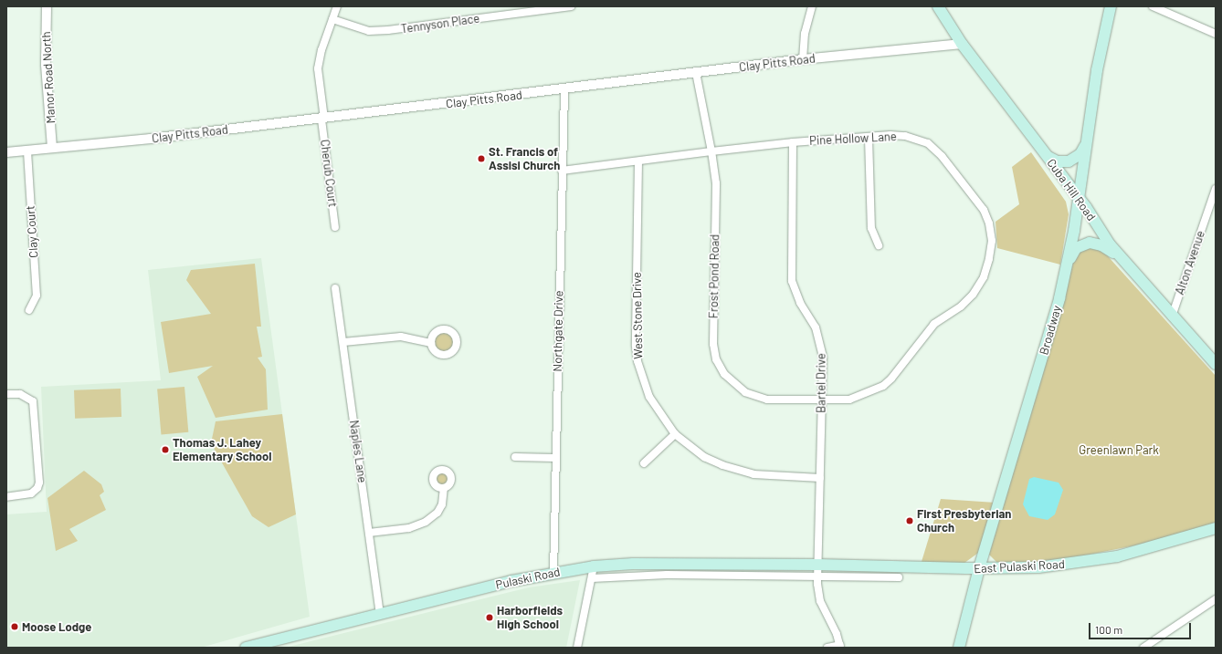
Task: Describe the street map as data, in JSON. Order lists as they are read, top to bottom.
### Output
{
  "streets": {
    "main road": [
      "Cuba Hill Road",
      "Broadway",
      "East Pulaski Road",
      "Pulaski Road"
    ],
    "street": [
      "Tennyson Place",
      "Clay Pitts Road",
      "Manor Road North",
      "Pine Hollow Lane",
      "Cherub Court",
      "Clay Court",
      "Alton Avenue",
      "Frost Pond Road",
      "West Stone Drive",
      "Northgate Drive",
      "Bartel Drive",
      "Naples Lane"
    ]
  },
  "crossings": [
    ["Tennyson Place", "Cherub Court"],
    ["Clay Pitts Road", "Manor Road North"],
    ["Clay Pitts Road", "Cherub Court"],
    ["Clay Pitts Road", "Cuba Hill Road"],
    ["Clay Pitts Road", "Clay Court"],
    ["Clay Pitts Road", "Frost Pond Road"],
    ["Clay Pitts Road", "Northgate Drive"],
    ["Pine Hollow Lane", "Frost Pond Road"],
    ["Pine Hollow Lane", "West Stone Drive"],
    ["Pine Hollow Lane", "Northgate Drive"],
    ["Pine Hollow Lane", "Bartel Drive"],
    ["Cuba Hill Road", "Alton Avenue"],
    ["Cuba Hill Road", "Broadway"],
    ["Frost Pond Road", "Bartel Drive"],
    ["West Stone Drive", "Bartel Drive"],
    ["Broadway", "East Pulaski Road"],
    ["Northgate Drive", "Pulaski Road"],
    ["Bartel Drive", "East Pulaski Road"],
    ["Bartel Drive", "Pulaski Road"],
    ["Naples Lane", "Pulaski Road"],
    ["East Pulaski Road", "Pulaski Road"]
  ],
  "parks": ["Greenlawn Park"],
  "places": [
    "St. Francis of Assisi Church",
    "Thomas J. Lahey Elementary School",
    "First Presbyterian Church",
    "Harborfields High School",
    "Moose Lodge"
  ],
  "scale_bar": "100 m"
}
